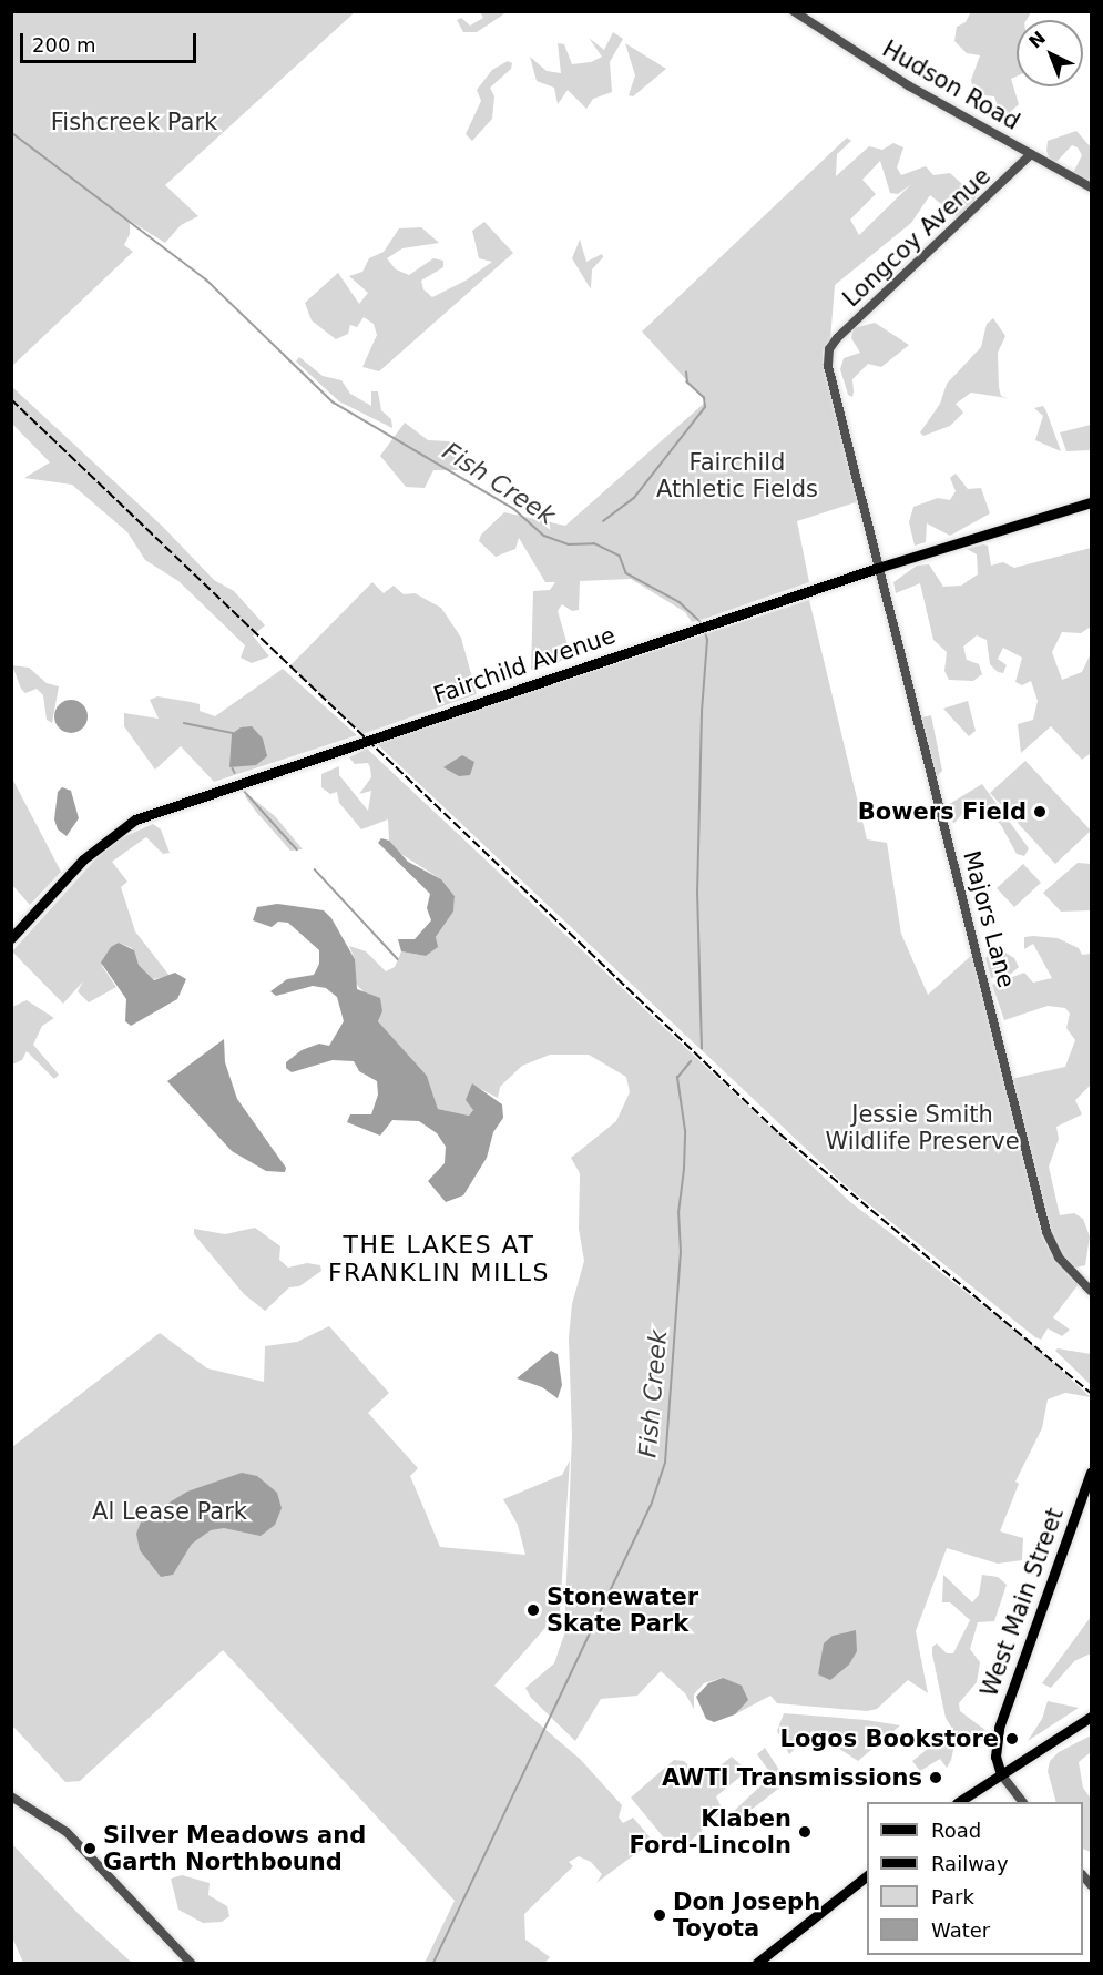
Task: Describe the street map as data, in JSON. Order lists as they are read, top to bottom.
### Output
{
  "streets": {
    "main road": ["Fairchild Avenue", "West Main Street"],
    "street": ["Hudson Road", "Longcoy Avenue", "Majors Lane"]
  },
  "crossings": [
    ["Hudson Road", "Longcoy Avenue"],
    ["Longcoy Avenue", "Majors Lane"],
    ["Fairchild Avenue", "Majors Lane"]
  ],
  "districts": ["THE LAKES AT FRANKLIN MILLS"],
  "water": ["Fish Creek"],
  "parks": [
    "Fishcreek Park",
    "Fairchild Athletic Fields",
    "Jessie Smith Wildlife Preserve",
    "Al Lease Park"
  ],
  "places": [
    "Bowers Field",
    "Stonewater Skate Park",
    "Logos Bookstore",
    "AWTI Transmissions",
    "Klaben Ford-Lincoln",
    "Silver Meadows and Garth Northbound",
    "Don Joseph Toyota"
  ],
  "legend": [
    "Road",
    "Railway",
    "Park",
    "Water"
  ],
  "scale_bar": "200 m",
  "north": "top left"
}
